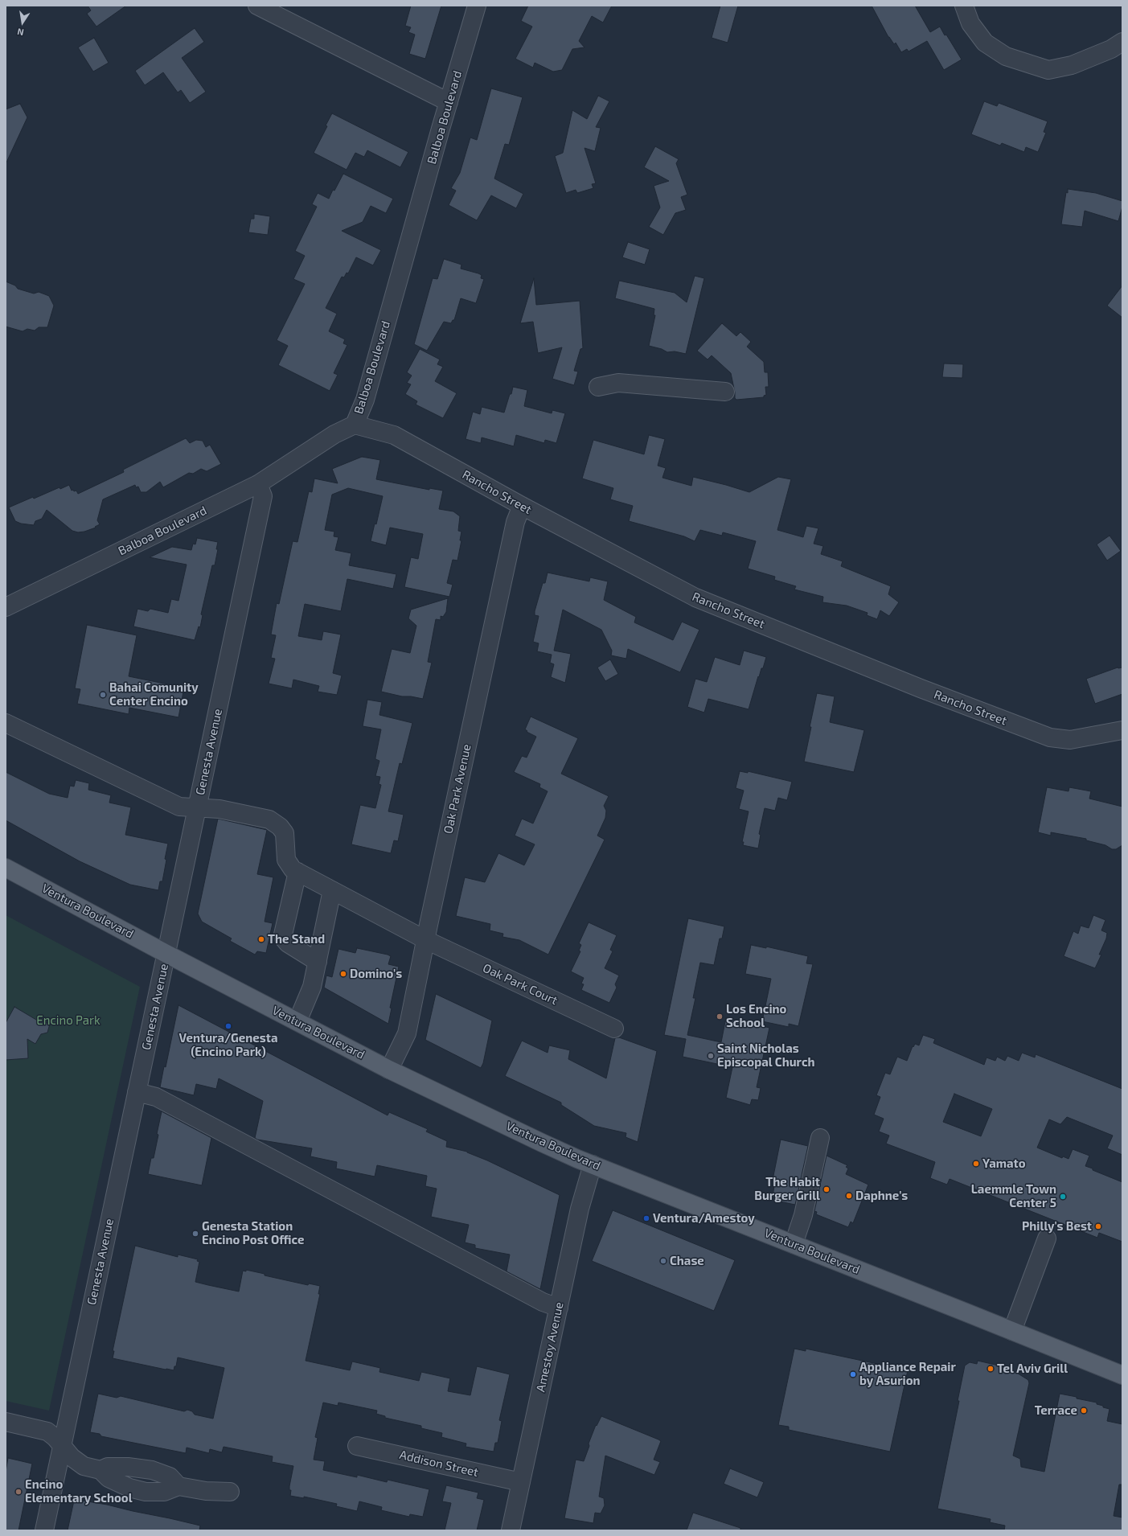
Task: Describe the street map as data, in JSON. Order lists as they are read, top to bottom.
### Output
{
  "streets": {
    "main road": ["Ventura Boulevard"],
    "street": [
      "Balboa Boulevard",
      "Rancho Street",
      "Genesta Avenue",
      "Oak Park Avenue",
      "Oak Park Court",
      "Amestoy Avenue",
      "Addison Street"
    ]
  },
  "crossings": [
    ["Balboa Boulevard", "Rancho Street"],
    ["Balboa Boulevard", "Genesta Avenue"],
    ["Rancho Street", "Oak Park Avenue"],
    ["Genesta Avenue", "Ventura Boulevard"],
    ["Genesta Avenue", "Oak Park Court"],
    ["Oak Park Avenue", "Ventura Boulevard"],
    ["Oak Park Avenue", "Oak Park Court"],
    ["Ventura Boulevard", "Amestoy Avenue"],
    ["Amestoy Avenue", "Addison Street"]
  ],
  "parks": ["Encino Park"],
  "places": [
    "Bahai Comunity Center Encino",
    "The Stand",
    "Domino's",
    "Los Encino School",
    "Ventura/Genesta (Encino Park)",
    "Saint Nicholas Episcopal Church",
    "Yamato",
    "The Habit Burger Grill",
    "Daphne's",
    "Laemmle Town Center 5",
    "Ventura/Amestoy",
    "Philly's Best",
    "Genesta Station Encino Post Office",
    "Chase",
    "Tel Aviv Grill",
    "Appliance Repair by Asurion",
    "Terrace",
    "Encino Elementary School"
  ],
  "north": "bottom"
}
